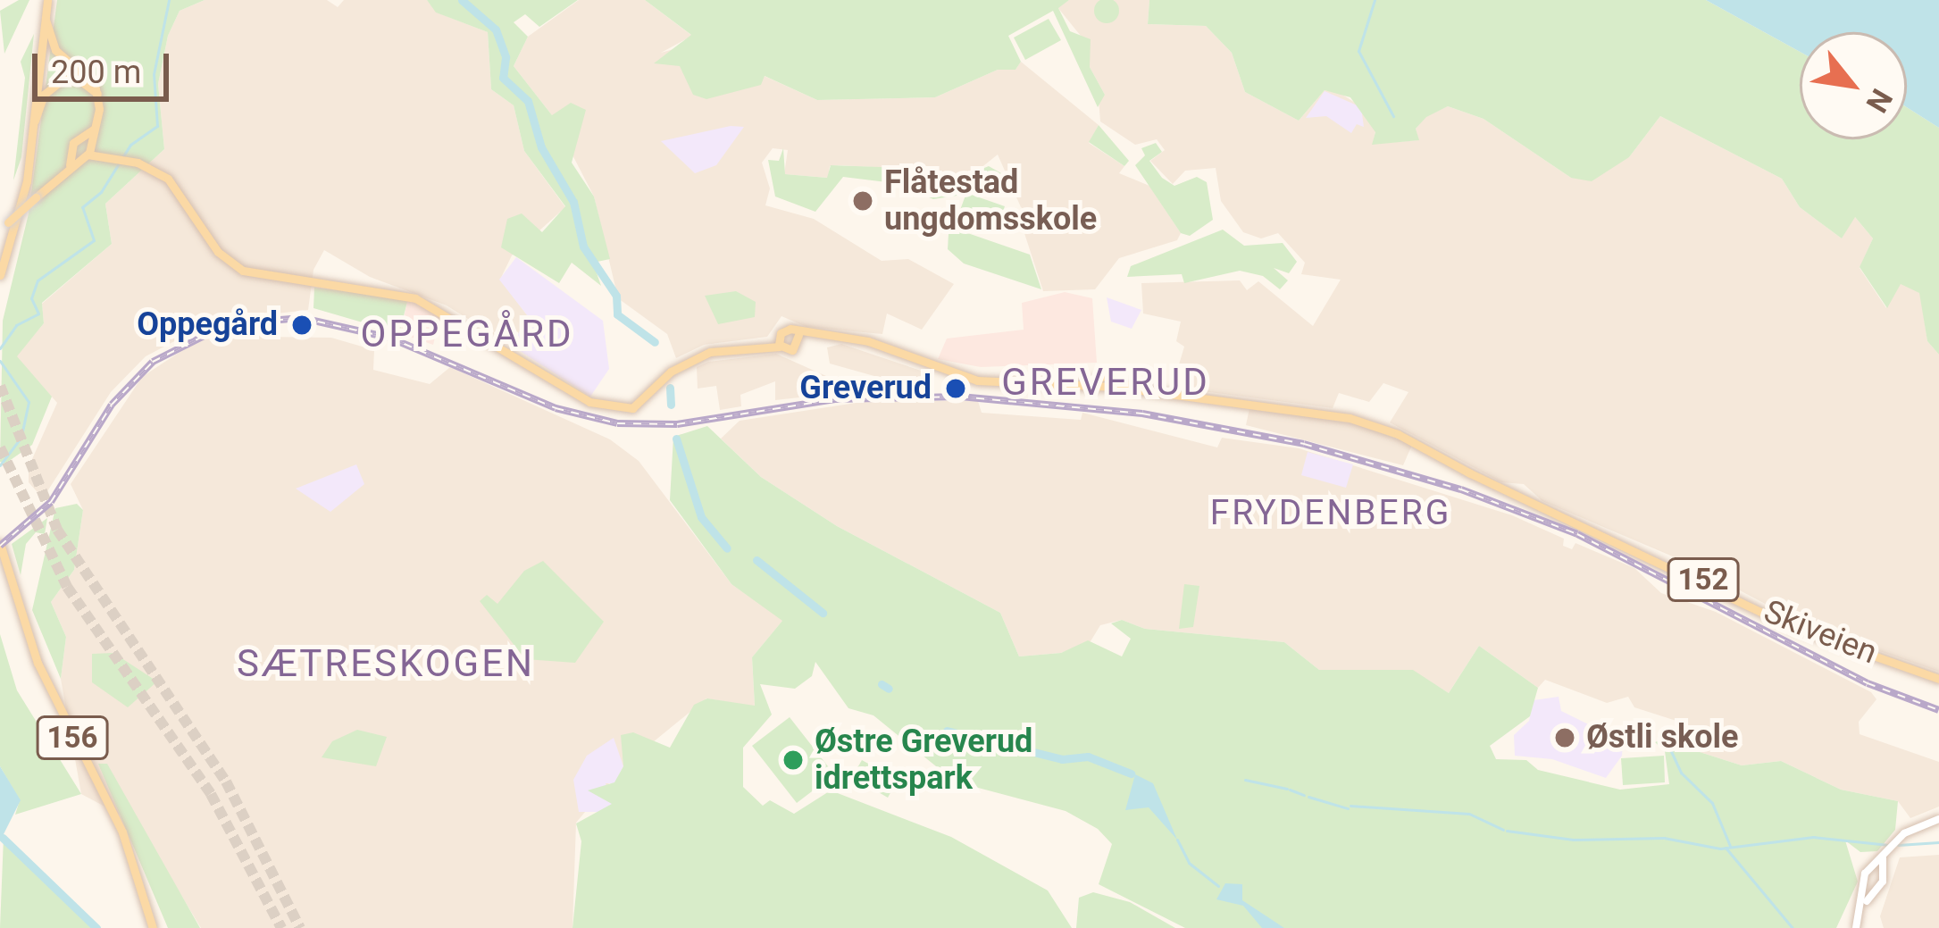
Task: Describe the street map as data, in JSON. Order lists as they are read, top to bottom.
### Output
{
  "streets": {
    "main road": ["152", "Skiveien", "156"]
  },
  "crossings": [
    ["152", "Skiveien"]
  ],
  "districts": [
    "OPPEGÅRD",
    "GREVERUD",
    "FRYDENBERG",
    "SÆTRESKOGEN"
  ],
  "places": [
    "Flåtestad ungdomsskole",
    "Oppegård",
    "Greverud",
    "Østli skole",
    "Østre Greverud idrettspark"
  ],
  "scale_bar": "200 m",
  "north": "bottom right"
}
